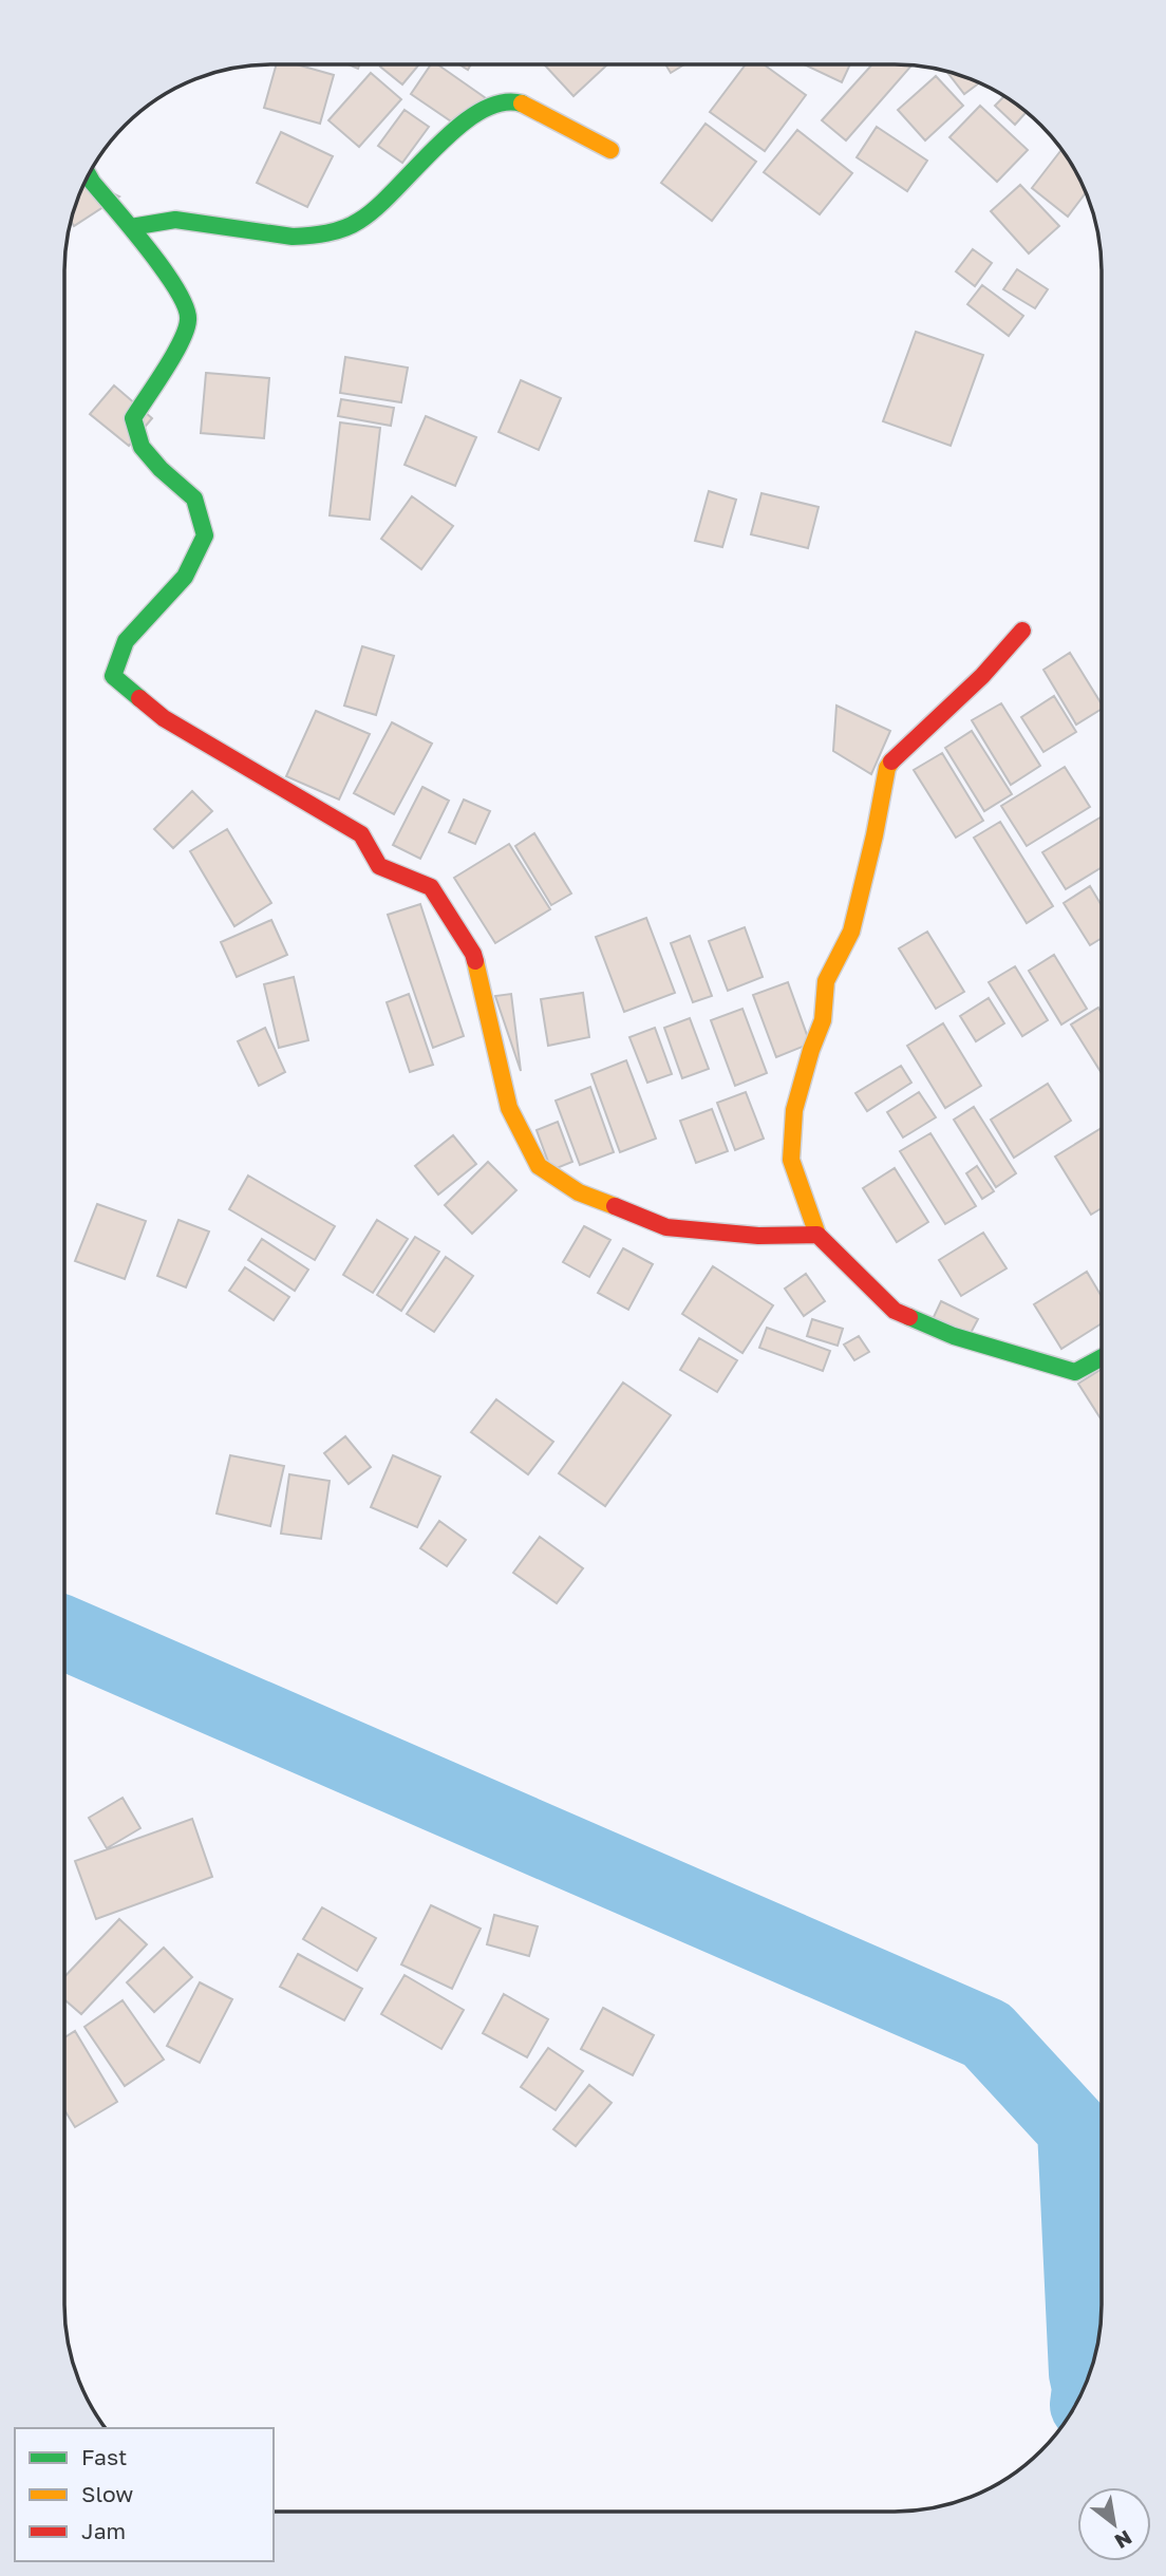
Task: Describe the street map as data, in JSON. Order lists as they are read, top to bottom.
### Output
{
  "legend": ["Fast", "Slow", "Jam"],
  "north": "bottom right"
}
